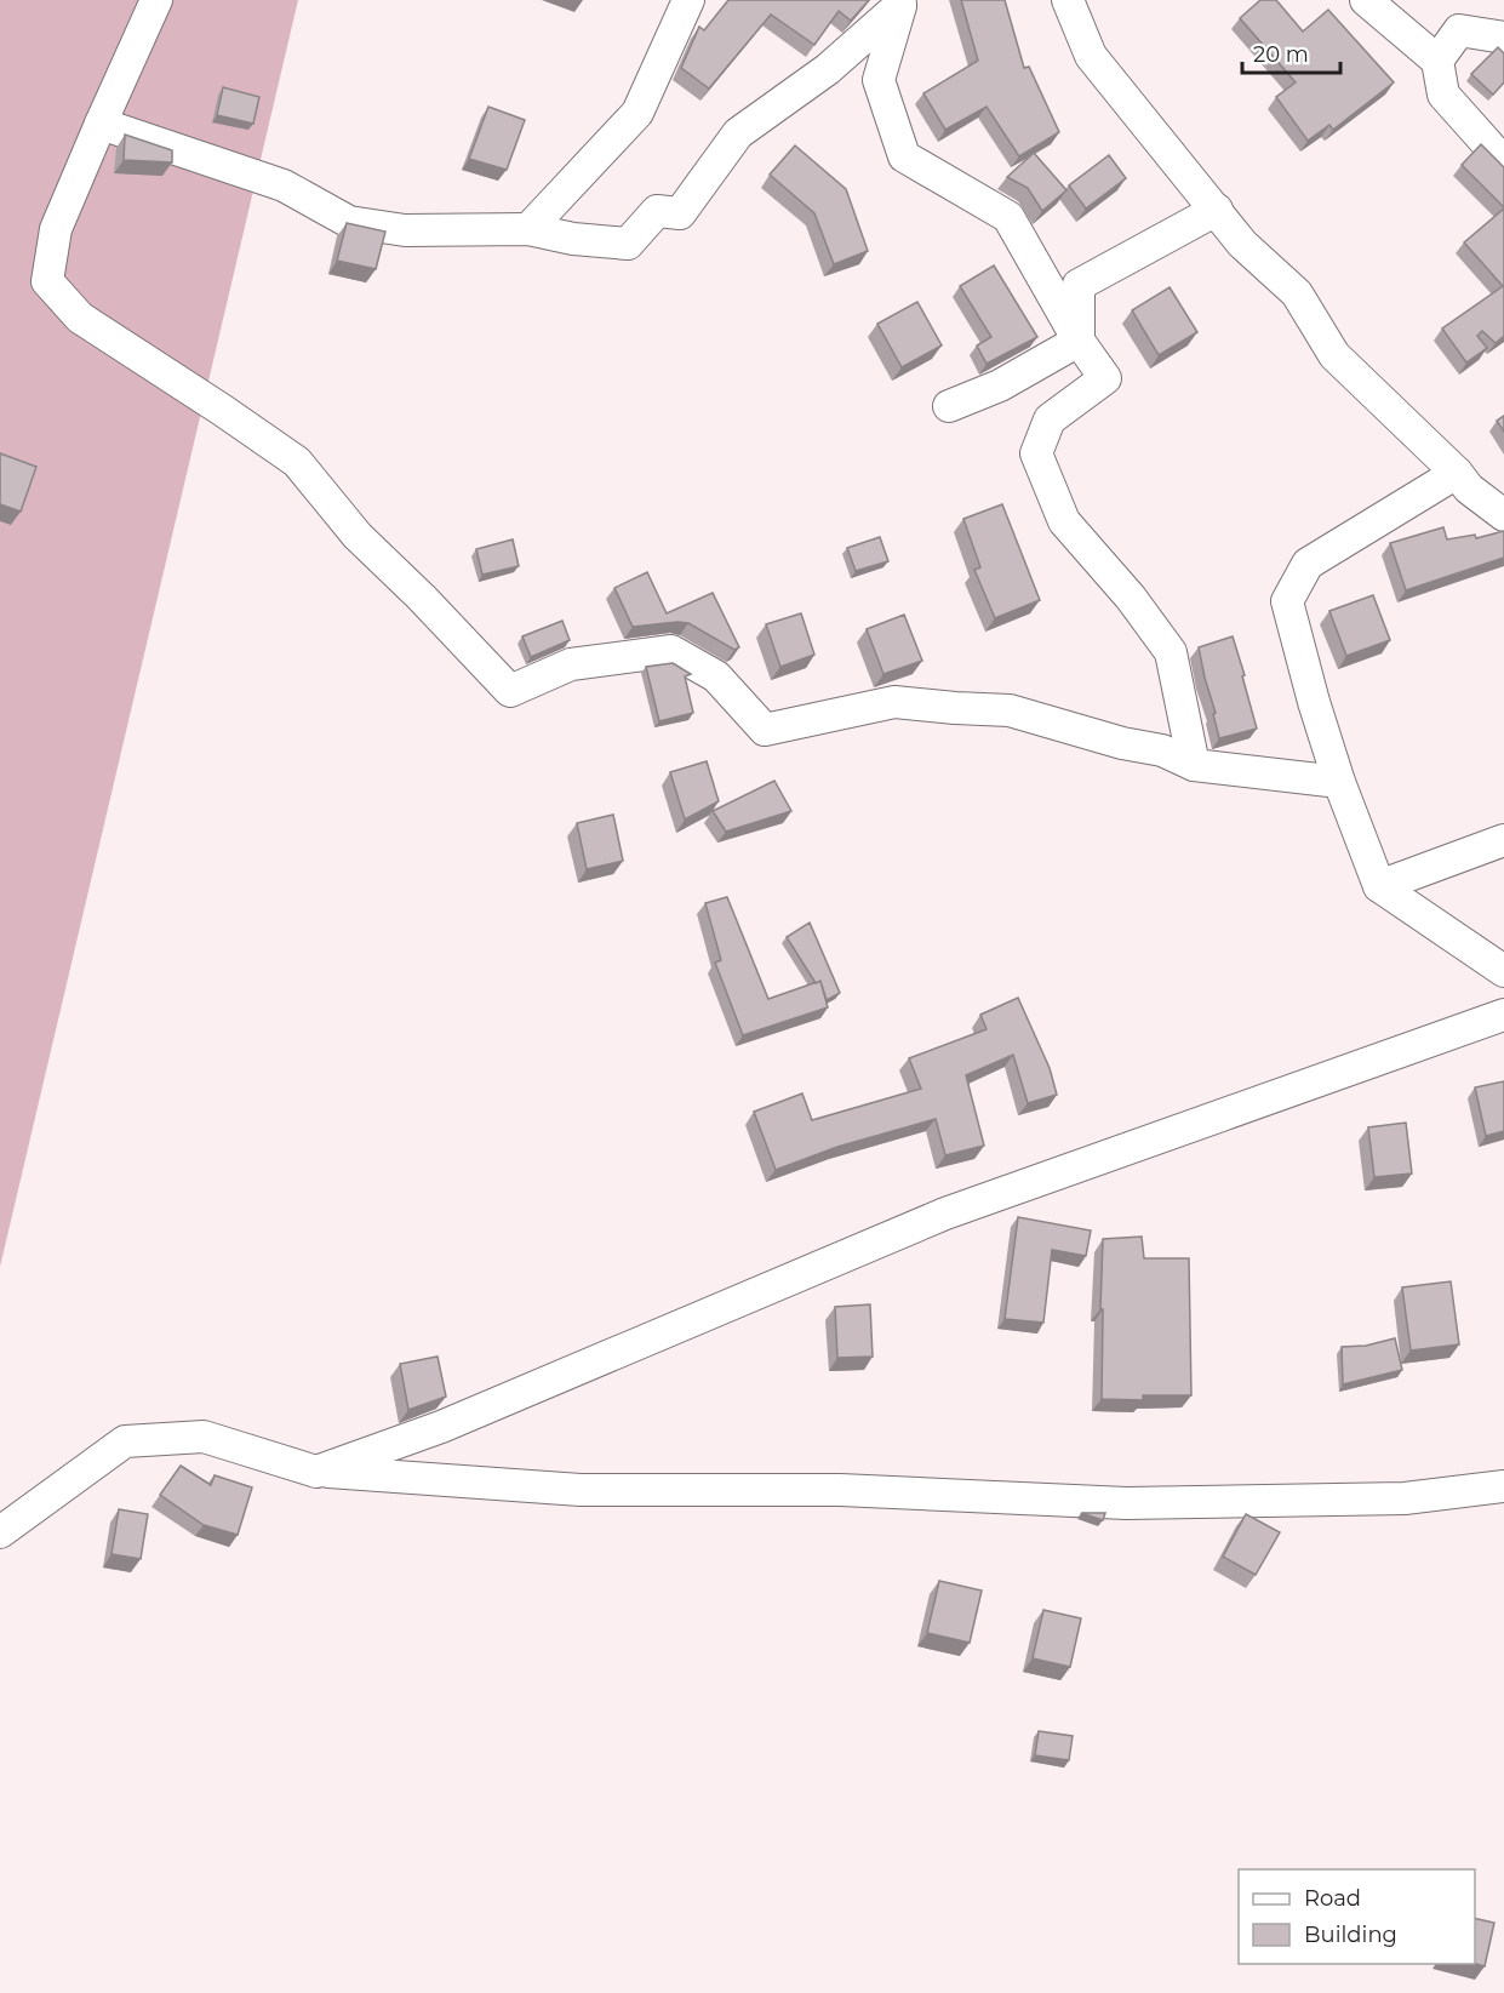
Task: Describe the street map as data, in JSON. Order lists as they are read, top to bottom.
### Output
{
  "legend": ["Road", "Building"],
  "scale_bar": "20 m"
}
